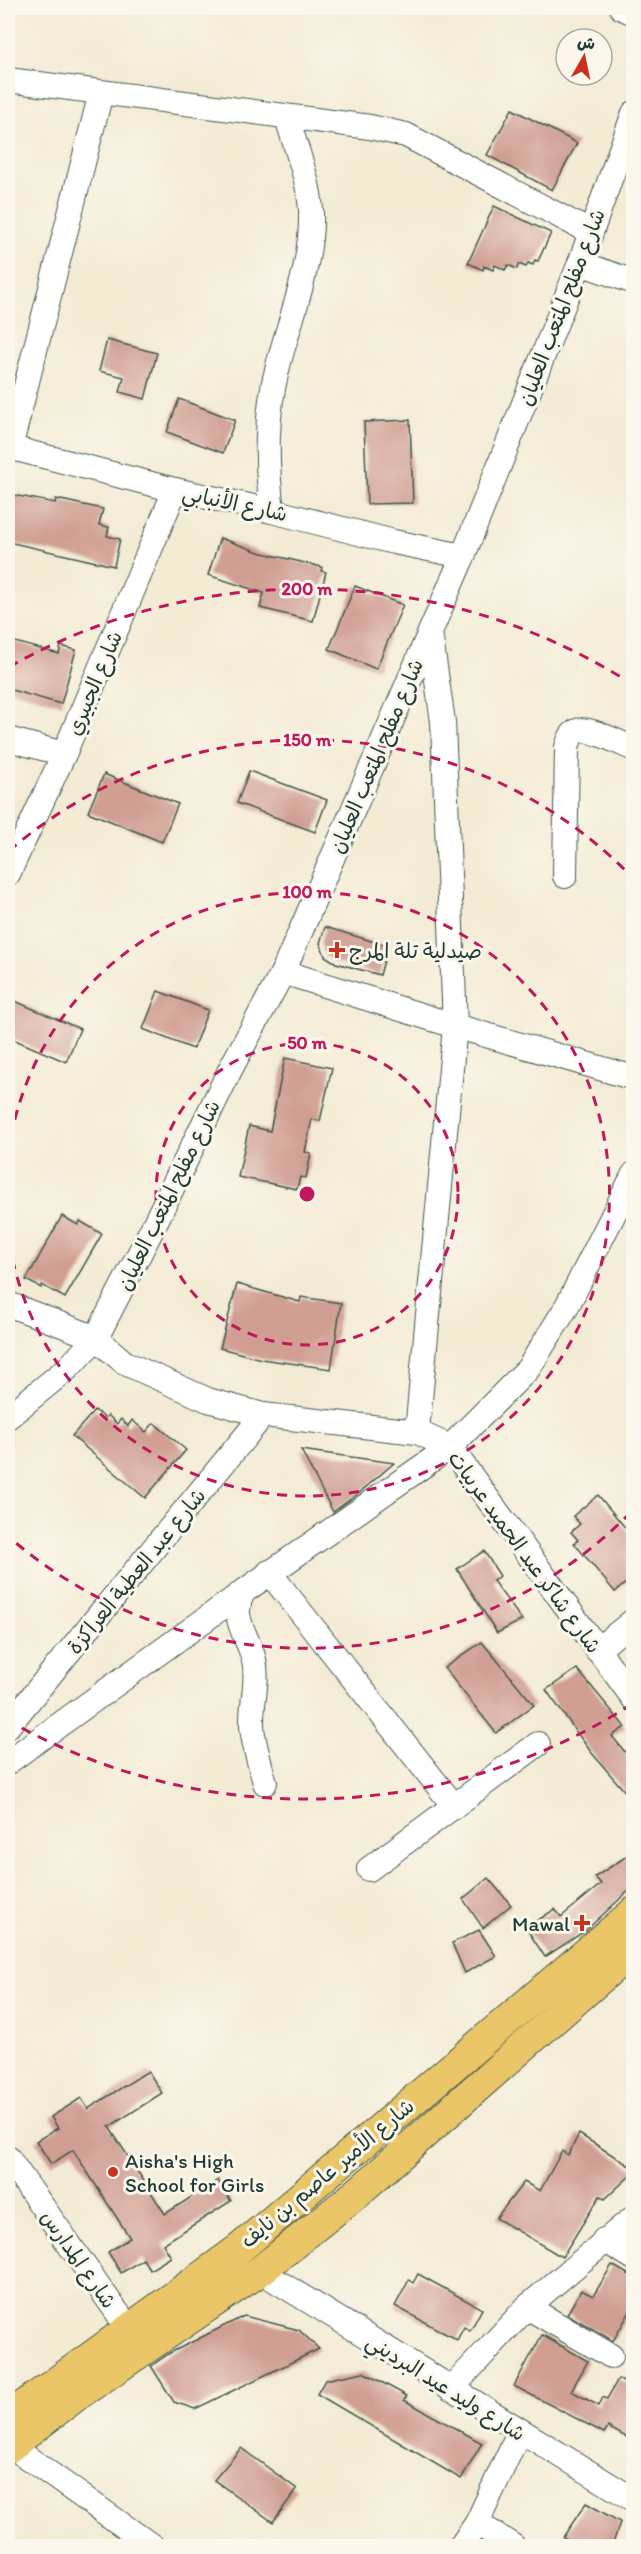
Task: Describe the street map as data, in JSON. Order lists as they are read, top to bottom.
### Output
{
  "streets": {
    "main road": ["شارع الأمير عاصم بن نايف"],
    "street": [
      "شارع مفلح المتعب العليان",
      "شارع الأنبابي",
      "شارع الجبيري",
      "شارع شاكر عبد الحميد عربيات",
      "شارع عبد العطية العراكزة",
      "شارع المدارس",
      "شارع وليد عيد البرديني"
    ]
  },
  "crossings": [
    ["شارع مفلح المتعب العليان", "شارع الأنبابي"],
    ["شارع مفلح المتعب العليان", "شارع شاكر عبد الحميد عربيات"],
    ["شارع الأنبابي", "شارع الجبيري"],
    ["شارع شاكر عبد الحميد عربيات", "شارع عبد العطية العراكزة"],
    ["شارع الأمير عاصم بن نايف", "شارع المدارس"],
    ["شارع الأمير عاصم بن نايف", "شارع وليد عيد البرديني"]
  ],
  "places": {
    "health": ["صيدلية تلة المرج", "Mawal"],
    "other": ["Aisha's High School for Girls"]
  },
  "north": "top",
  "rings": [
    "200 m",
    "150 m",
    "100 m",
    "50 m"
  ]
}
